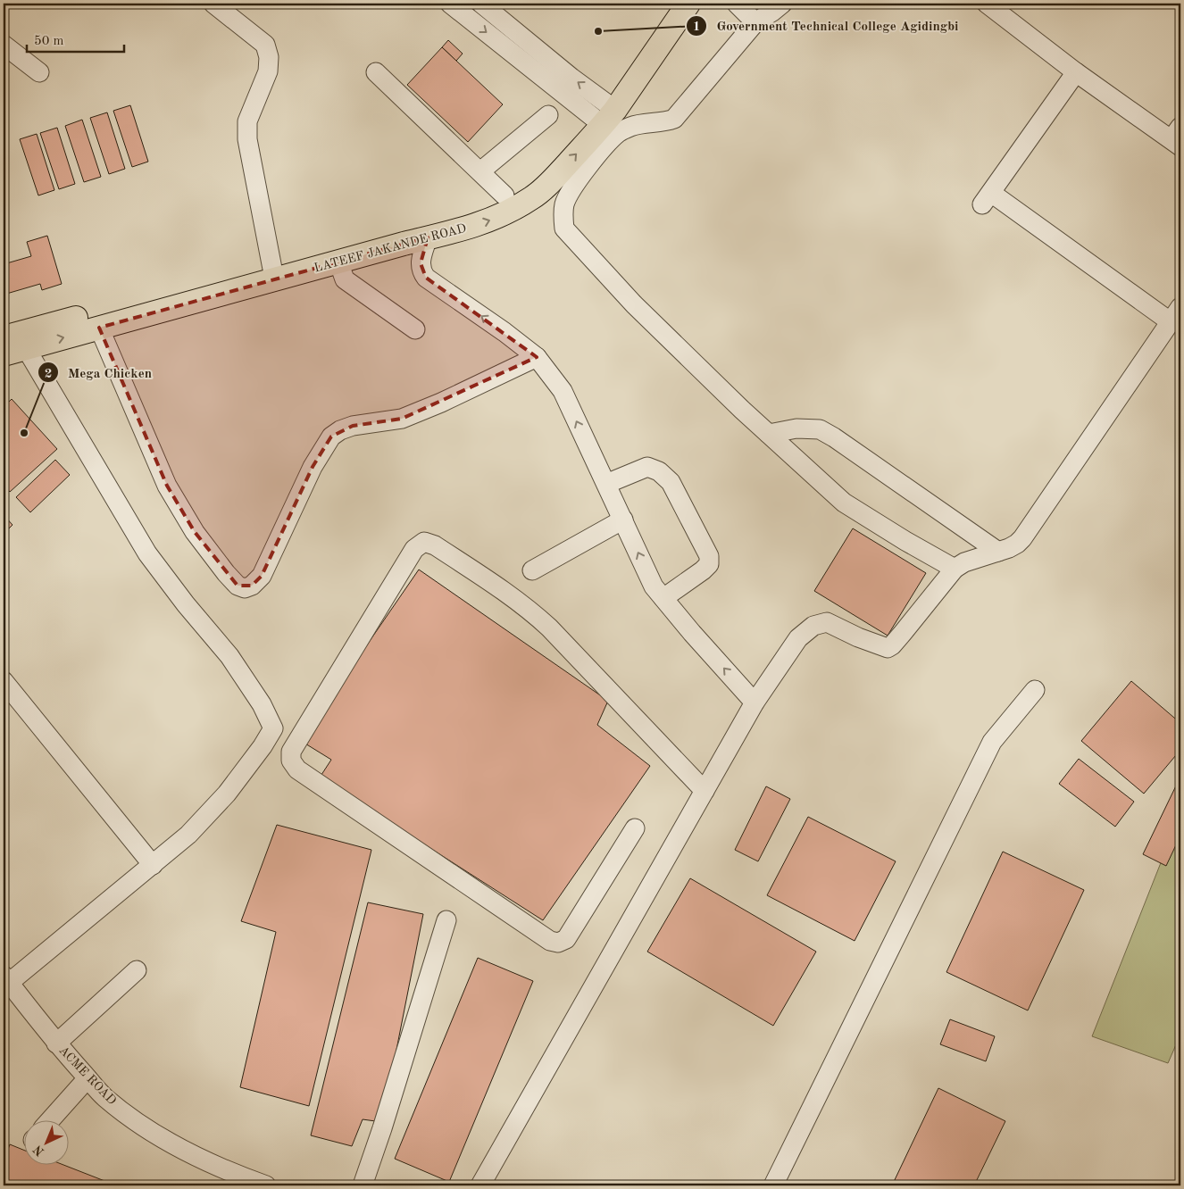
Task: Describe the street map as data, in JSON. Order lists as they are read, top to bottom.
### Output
{
  "streets": {
    "main road": ["LATEEF JAKANDE ROAD"],
    "street": ["ACME ROAD"]
  },
  "places": ["Government Technical College Agidingbi", "Mega Chicken"],
  "scale_bar": "50 m",
  "north": "bottom left"
}
